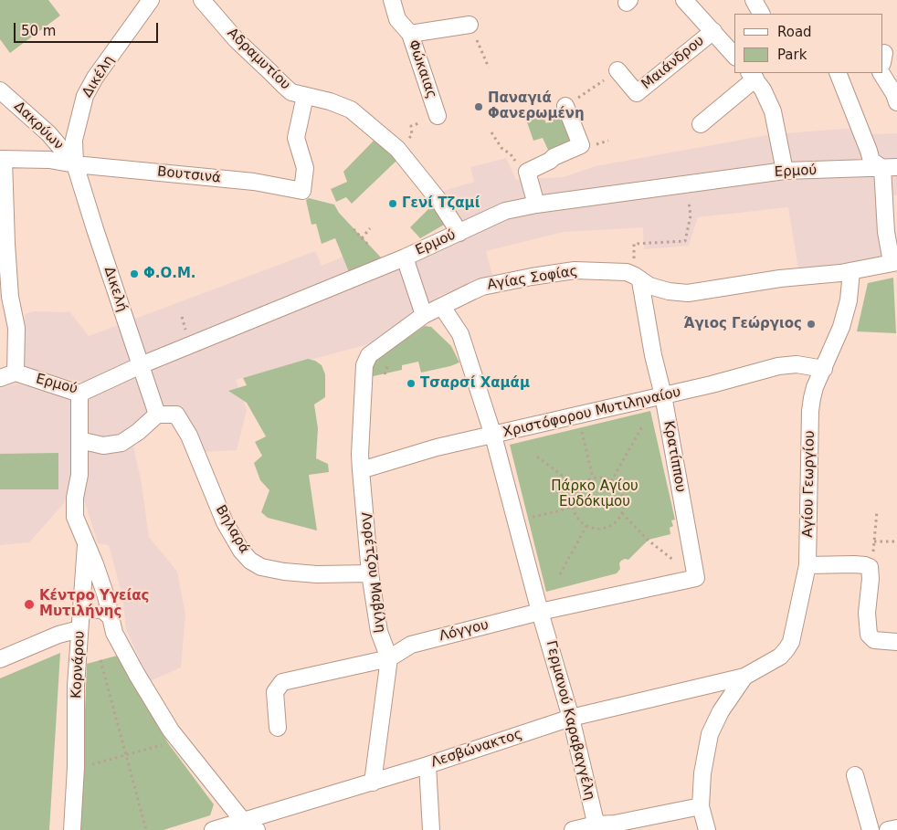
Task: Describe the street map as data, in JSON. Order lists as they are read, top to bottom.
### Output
{
  "streets": {
    "street": [
      "Αδραμυτίου",
      "Μαιάνδρου",
      "Φώκαιας",
      "Δικέλη",
      "Δακρύων",
      "Ερμού",
      "Βουτσινά",
      "Αγίας Σοφίας",
      "Δικελή",
      "Χριστόφορου Μυτιληναίου",
      "Κρατίππου",
      "Αγίου Γεωργίου",
      "Βηλαρά",
      "Λορέτζου Μαβίλη",
      "Λόγγου",
      "Κορνάρου",
      "Γερμανού Καραβαγγέλη",
      "Λεσβώνακτος"
    ]
  },
  "crossings": [
    ["Αδραμυτίου", "Ερμού"],
    ["Αδραμυτίου", "Βουτσινά"],
    ["Δικέλη", "Δακρύων"],
    ["Δικέλη", "Βουτσινά"],
    ["Δικέλη", "Δικελή"],
    ["Δακρύων", "Βουτσινά"],
    ["Δακρύων", "Δικελή"],
    ["Ερμού", "Δικελή"],
    ["Ερμού", "Κορνάρου"],
    ["Βουτσινά", "Δικελή"],
    ["Αγίας Σοφίας", "Κρατίππου"],
    ["Αγίας Σοφίας", "Αγίου Γεωργίου"],
    ["Αγίας Σοφίας", "Λορέτζου Μαβίλη"],
    ["Αγίας Σοφίας", "Γερμανού Καραβαγγέλη"],
    ["Δικελή", "Βηλαρά"],
    ["Χριστόφορου Μυτιληναίου", "Κρατίππου"],
    ["Χριστόφορου Μυτιληναίου", "Αγίου Γεωργίου"],
    ["Χριστόφορου Μυτιληναίου", "Λορέτζου Μαβίλη"],
    ["Χριστόφορου Μυτιληναίου", "Γερμανού Καραβαγγέλη"],
    ["Κρατίππου", "Λόγγου"],
    ["Αγίου Γεωργίου", "Λεσβώνακτος"],
    ["Βηλαρά", "Λορέτζου Μαβίλη"],
    ["Λορέτζου Μαβίλη", "Λόγγου"],
    ["Λορέτζου Μαβίλη", "Λεσβώνακτος"],
    ["Λόγγου", "Γερμανού Καραβαγγέλη"],
    ["Γερμανού Καραβαγγέλη", "Λεσβώνακτος"]
  ],
  "parks": ["Πάρκο Αγίου Ευδόκιμου"],
  "places": [
    "Παναγιά Φανερωμένη",
    "Γενί Τζαμί",
    "Φ.Ο.Μ.",
    "Άγιος Γεώργιος",
    "Τσαρσί Χαμάμ",
    "Κέντρο Υγείας Μυτιλήνης"
  ],
  "legend": ["Road", "Park"],
  "scale_bar": "50 m"
}
